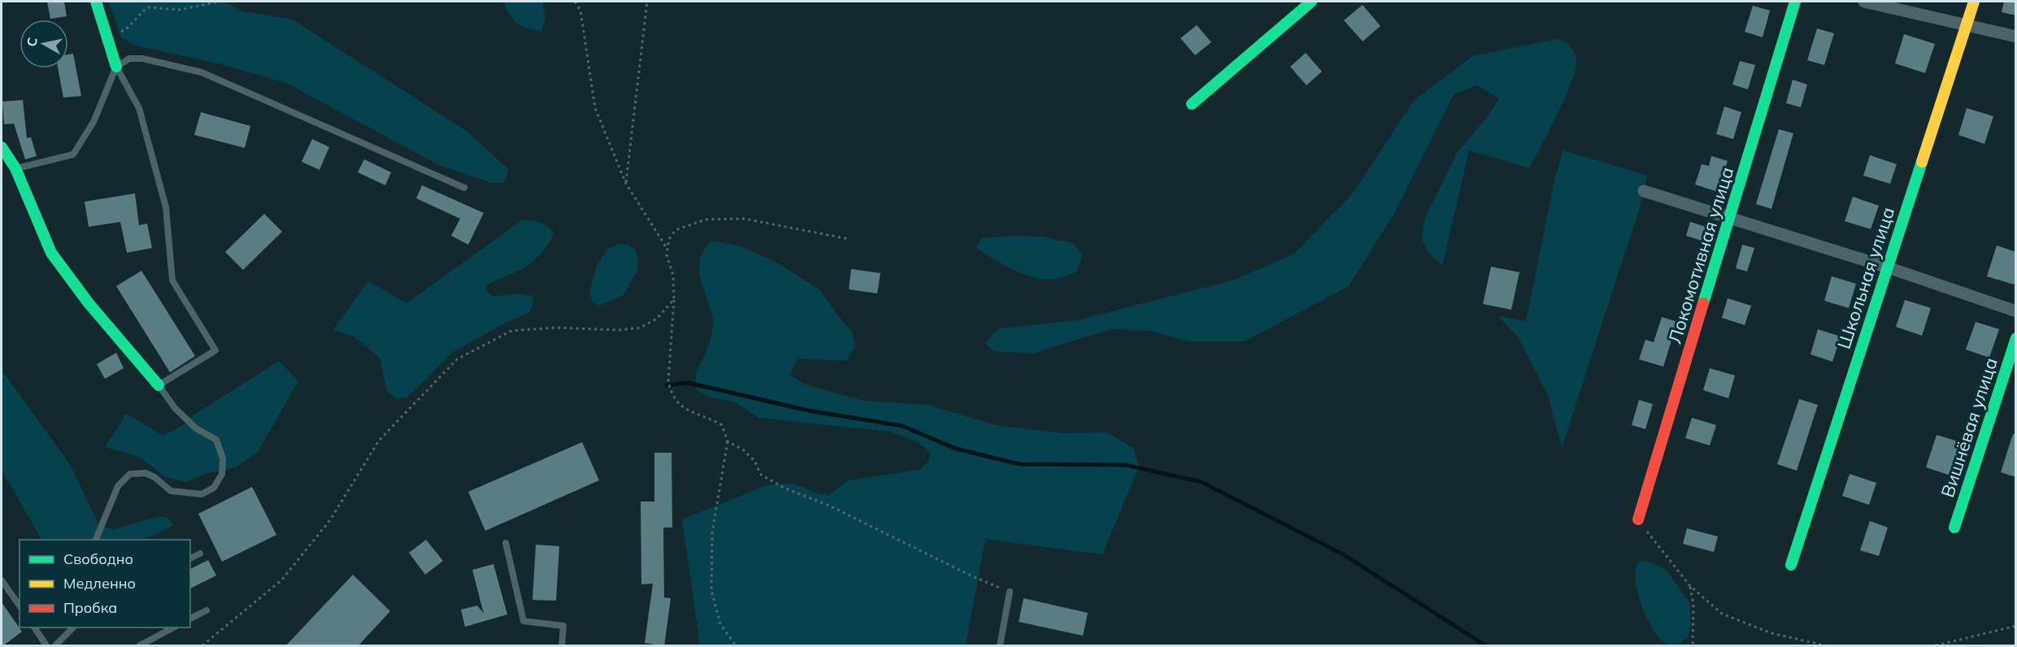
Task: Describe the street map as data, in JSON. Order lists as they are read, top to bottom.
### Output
{
  "streets": {
    "street": ["Локомотивная улица", "Школьная улица", "Вишнёвая улица"]
  },
  "legend": ["Свободно", "Медленно", "Пробка"],
  "north": "left"
}
